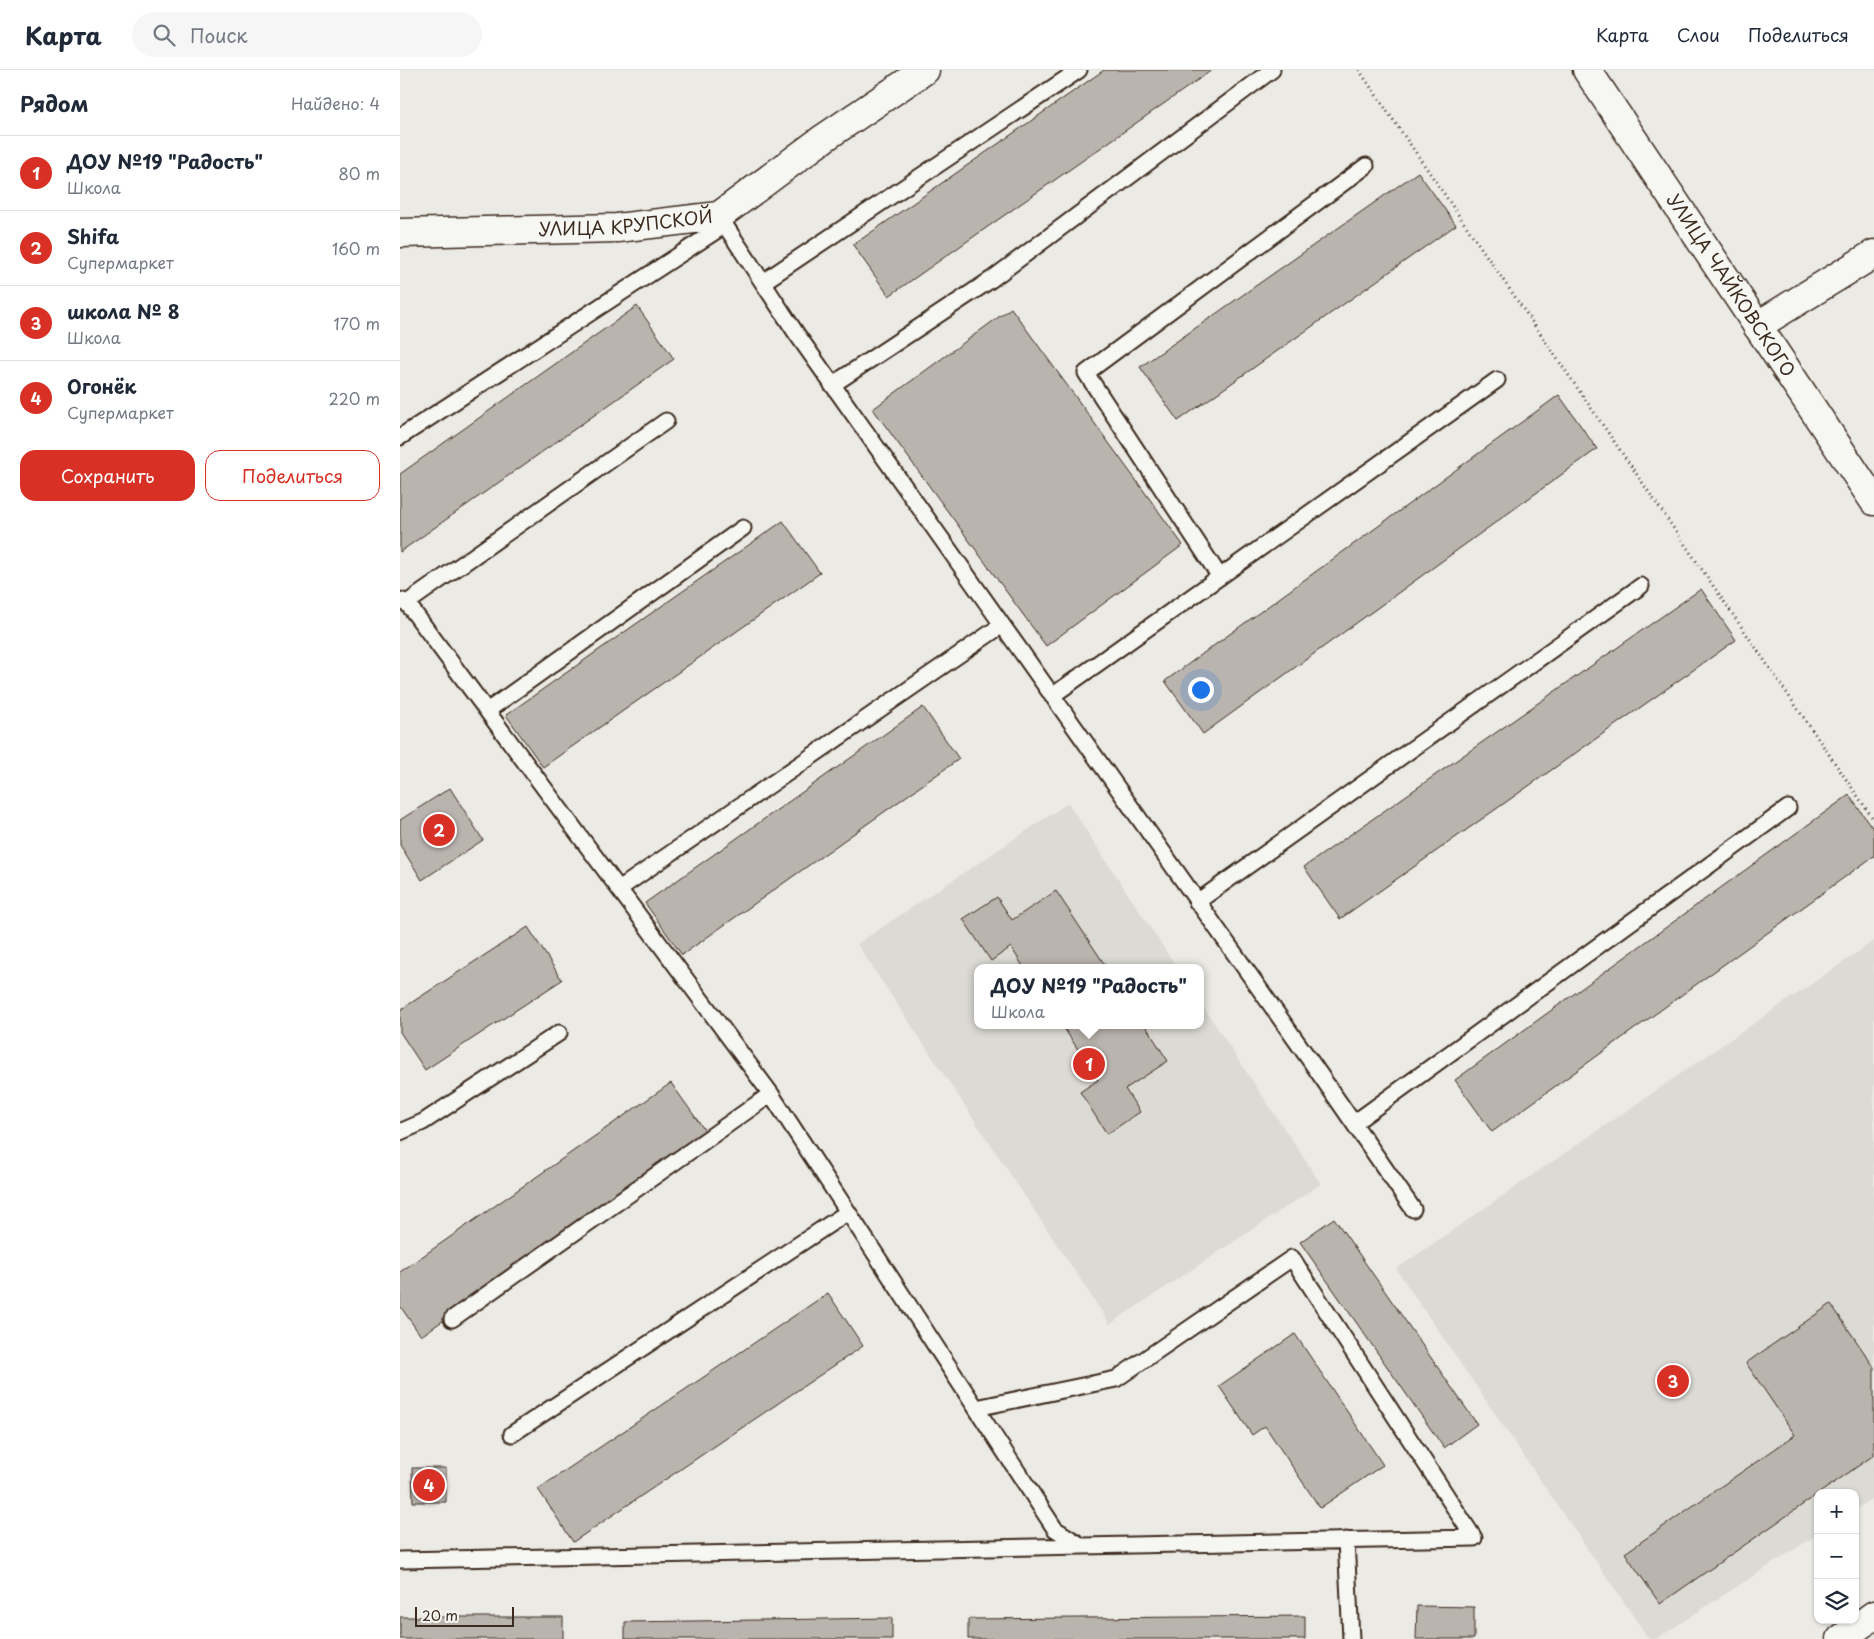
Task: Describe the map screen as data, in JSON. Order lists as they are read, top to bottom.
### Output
{
  "streets": {
    "street": ["УЛИЦА КРУПСКОЙ", "УЛИЦА ЧАЙКОВСКОГО"]
  },
  "scale_bar": "20 m",
  "page": {
    "header": "Карта",
    "search": "Поиск",
    "nav": ["Карта", "Слои", "Поделиться"],
    "heading": ["Рядом", "Найдено: 4"],
    "list": [
      {
        "mark": "1",
        "name": "ДОУ №19 \"Радость\"",
        "note": "Школа",
        "value": "80 m"
      },
      {
        "mark": "2",
        "name": "Shifa",
        "note": "Супермаркет",
        "value": "160 m"
      },
      {
        "mark": "3",
        "name": "школа № 8",
        "note": "Школа",
        "value": "170 m"
      },
      {
        "mark": "4",
        "name": "Огонёк",
        "note": "Супермаркет",
        "value": "220 m"
      }
    ],
    "buttons": ["Сохранить", "Поделиться"],
    "pins": [
      "2",
      "1",
      "3",
      "4"
    ],
    "popup": ["ДОУ №19 \"Радость\"", "Школа"],
    "map_buttons": ["+", "−"],
    "scale": "20 m"
  }
}
